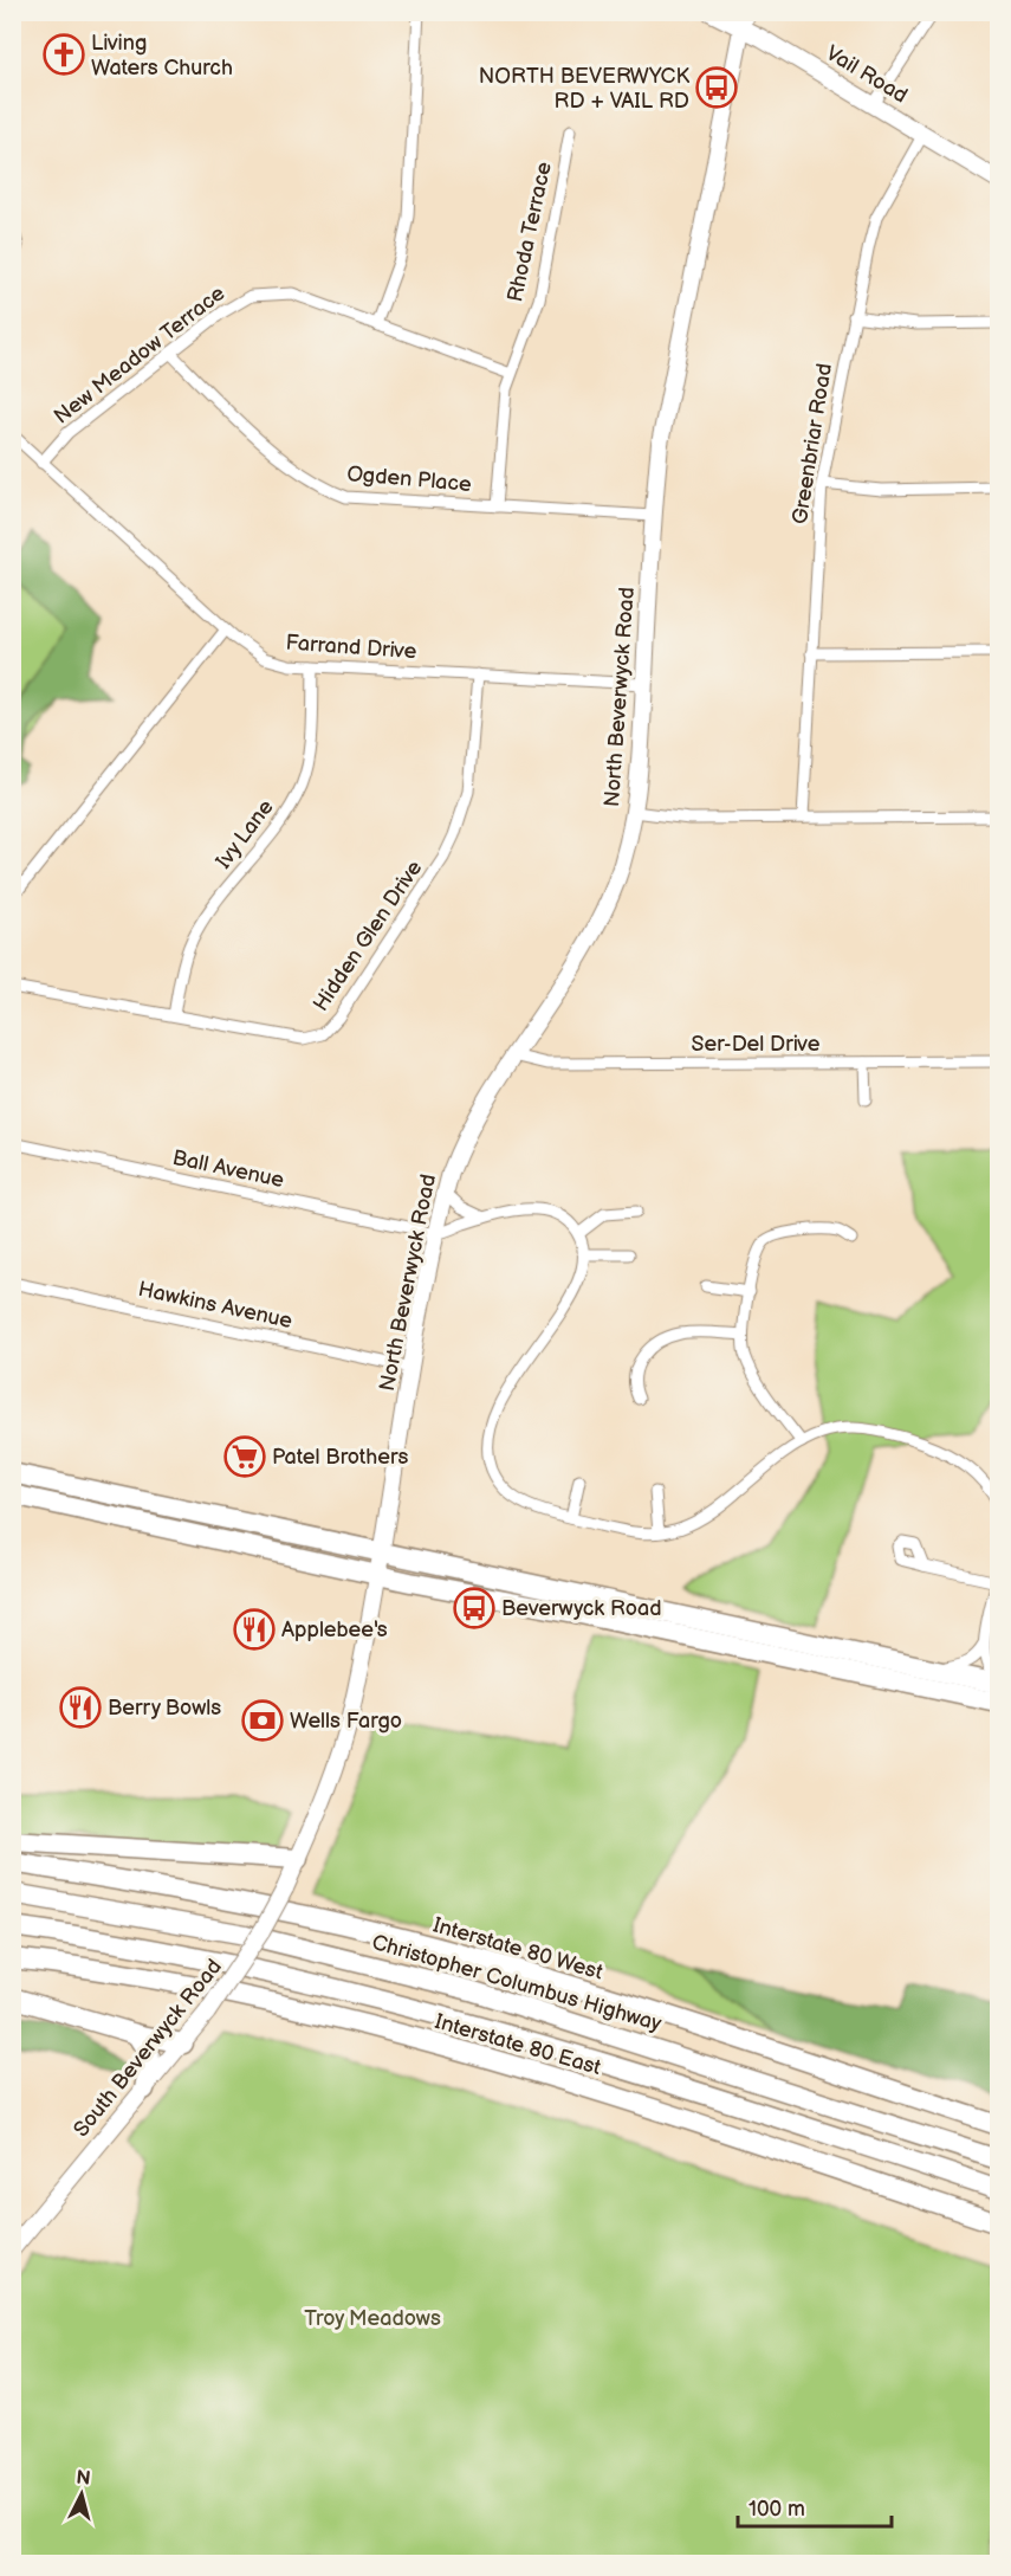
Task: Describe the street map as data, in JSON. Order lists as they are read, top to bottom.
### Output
{
  "streets": {
    "highway": ["Interstate 80 West", "Christopher Columbus Highway", "Interstate 80 East"],
    "street": [
      "Vail Road",
      "Rhoda Terrace",
      "New Meadow Terrace",
      "Greenbriar Road",
      "Ogden Place",
      "Farrand Drive",
      "North Beverwyck Road",
      "Ivy Lane",
      "Hidden Glen Drive",
      "Ser-Del Drive",
      "Ball Avenue",
      "Hawkins Avenue",
      "South Beverwyck Road"
    ]
  },
  "crossings": [
    ["Vail Road", "Greenbriar Road"],
    ["Vail Road", "North Beverwyck Road"],
    ["Rhoda Terrace", "New Meadow Terrace"],
    ["Rhoda Terrace", "Ogden Place"],
    ["New Meadow Terrace", "Ogden Place"],
    ["New Meadow Terrace", "Farrand Drive"],
    ["Ogden Place", "North Beverwyck Road"],
    ["Farrand Drive", "North Beverwyck Road"],
    ["Farrand Drive", "Ivy Lane"],
    ["Farrand Drive", "Hidden Glen Drive"],
    ["North Beverwyck Road", "Ser-Del Drive"],
    ["North Beverwyck Road", "Ball Avenue"],
    ["North Beverwyck Road", "Hawkins Avenue"],
    ["North Beverwyck Road", "South Beverwyck Road"],
    ["Ivy Lane", "Hidden Glen Drive"]
  ],
  "parks": ["Troy Meadows"],
  "places": {
    "church": ["Living Waters Church"],
    "bus stop": ["NORTH BEVERWYCK RD + VAIL RD", "Beverwyck Road"],
    "supermarket": ["Patel Brothers"],
    "restaurant": ["Applebee's", "Berry Bowls"],
    "bank": ["Wells Fargo"]
  },
  "scale_bar": "100 m",
  "north": "top"
}
